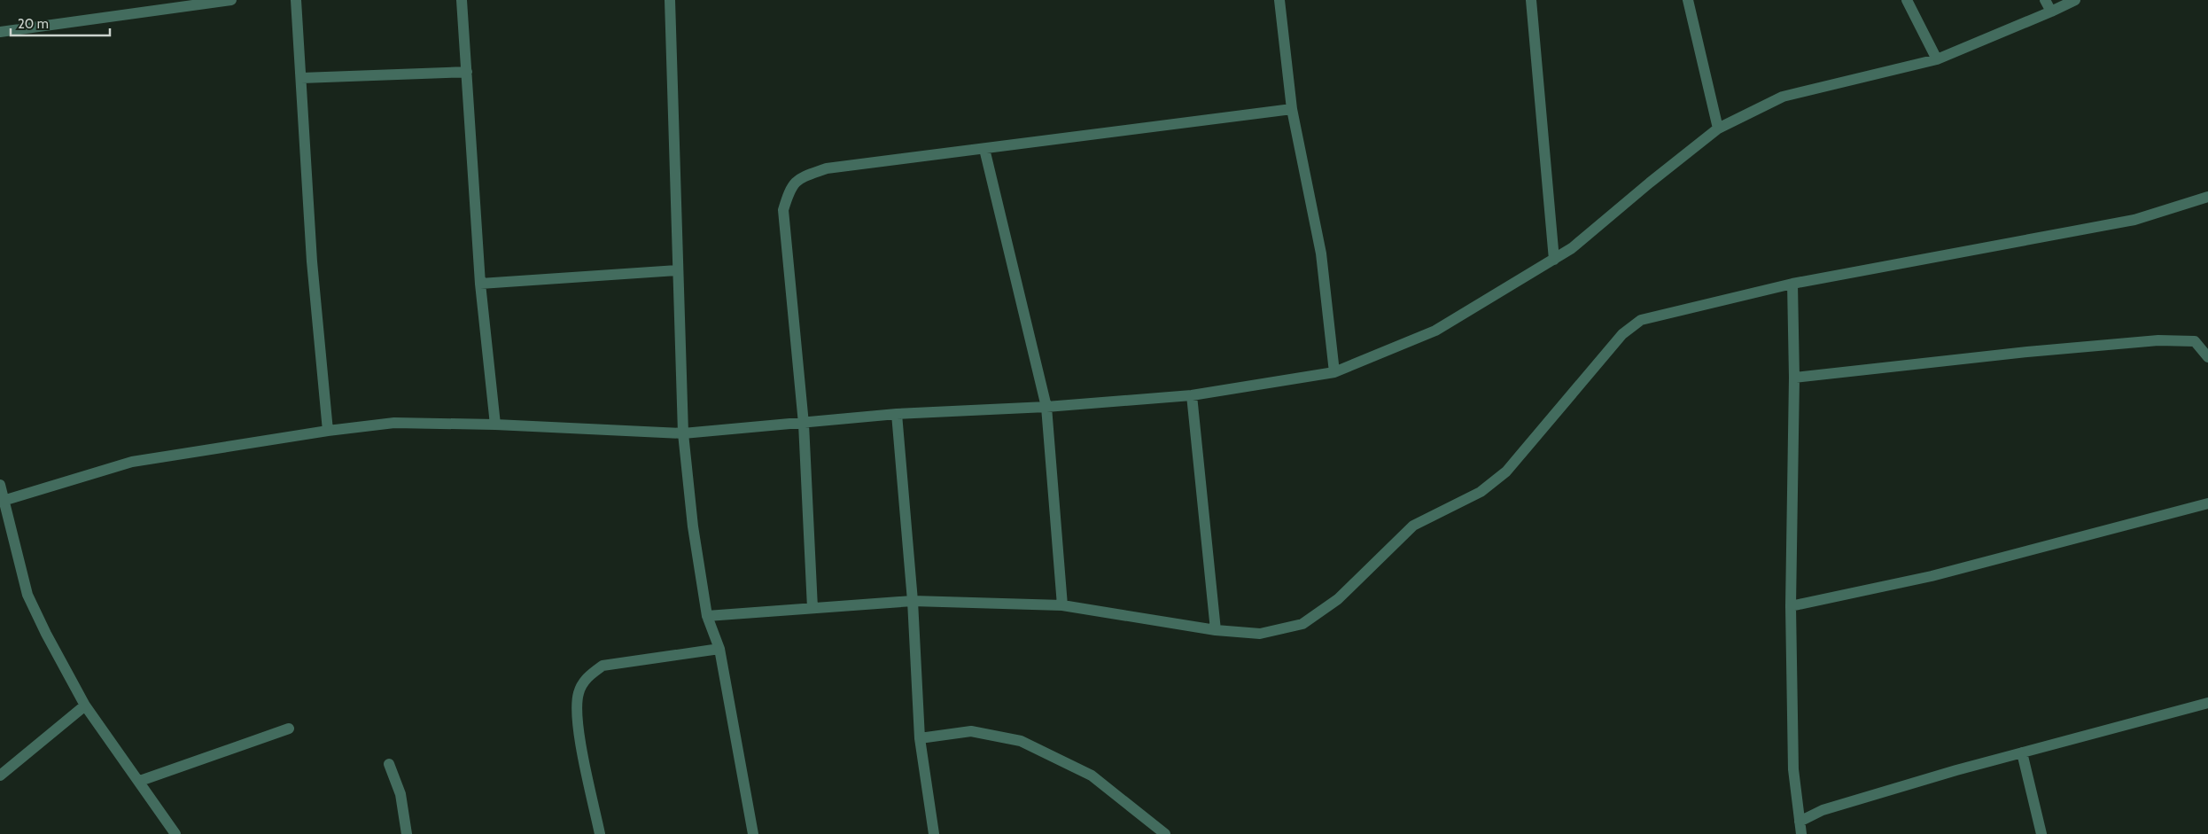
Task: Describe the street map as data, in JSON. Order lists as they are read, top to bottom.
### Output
{
  "scale_bar": "20 m"
}
